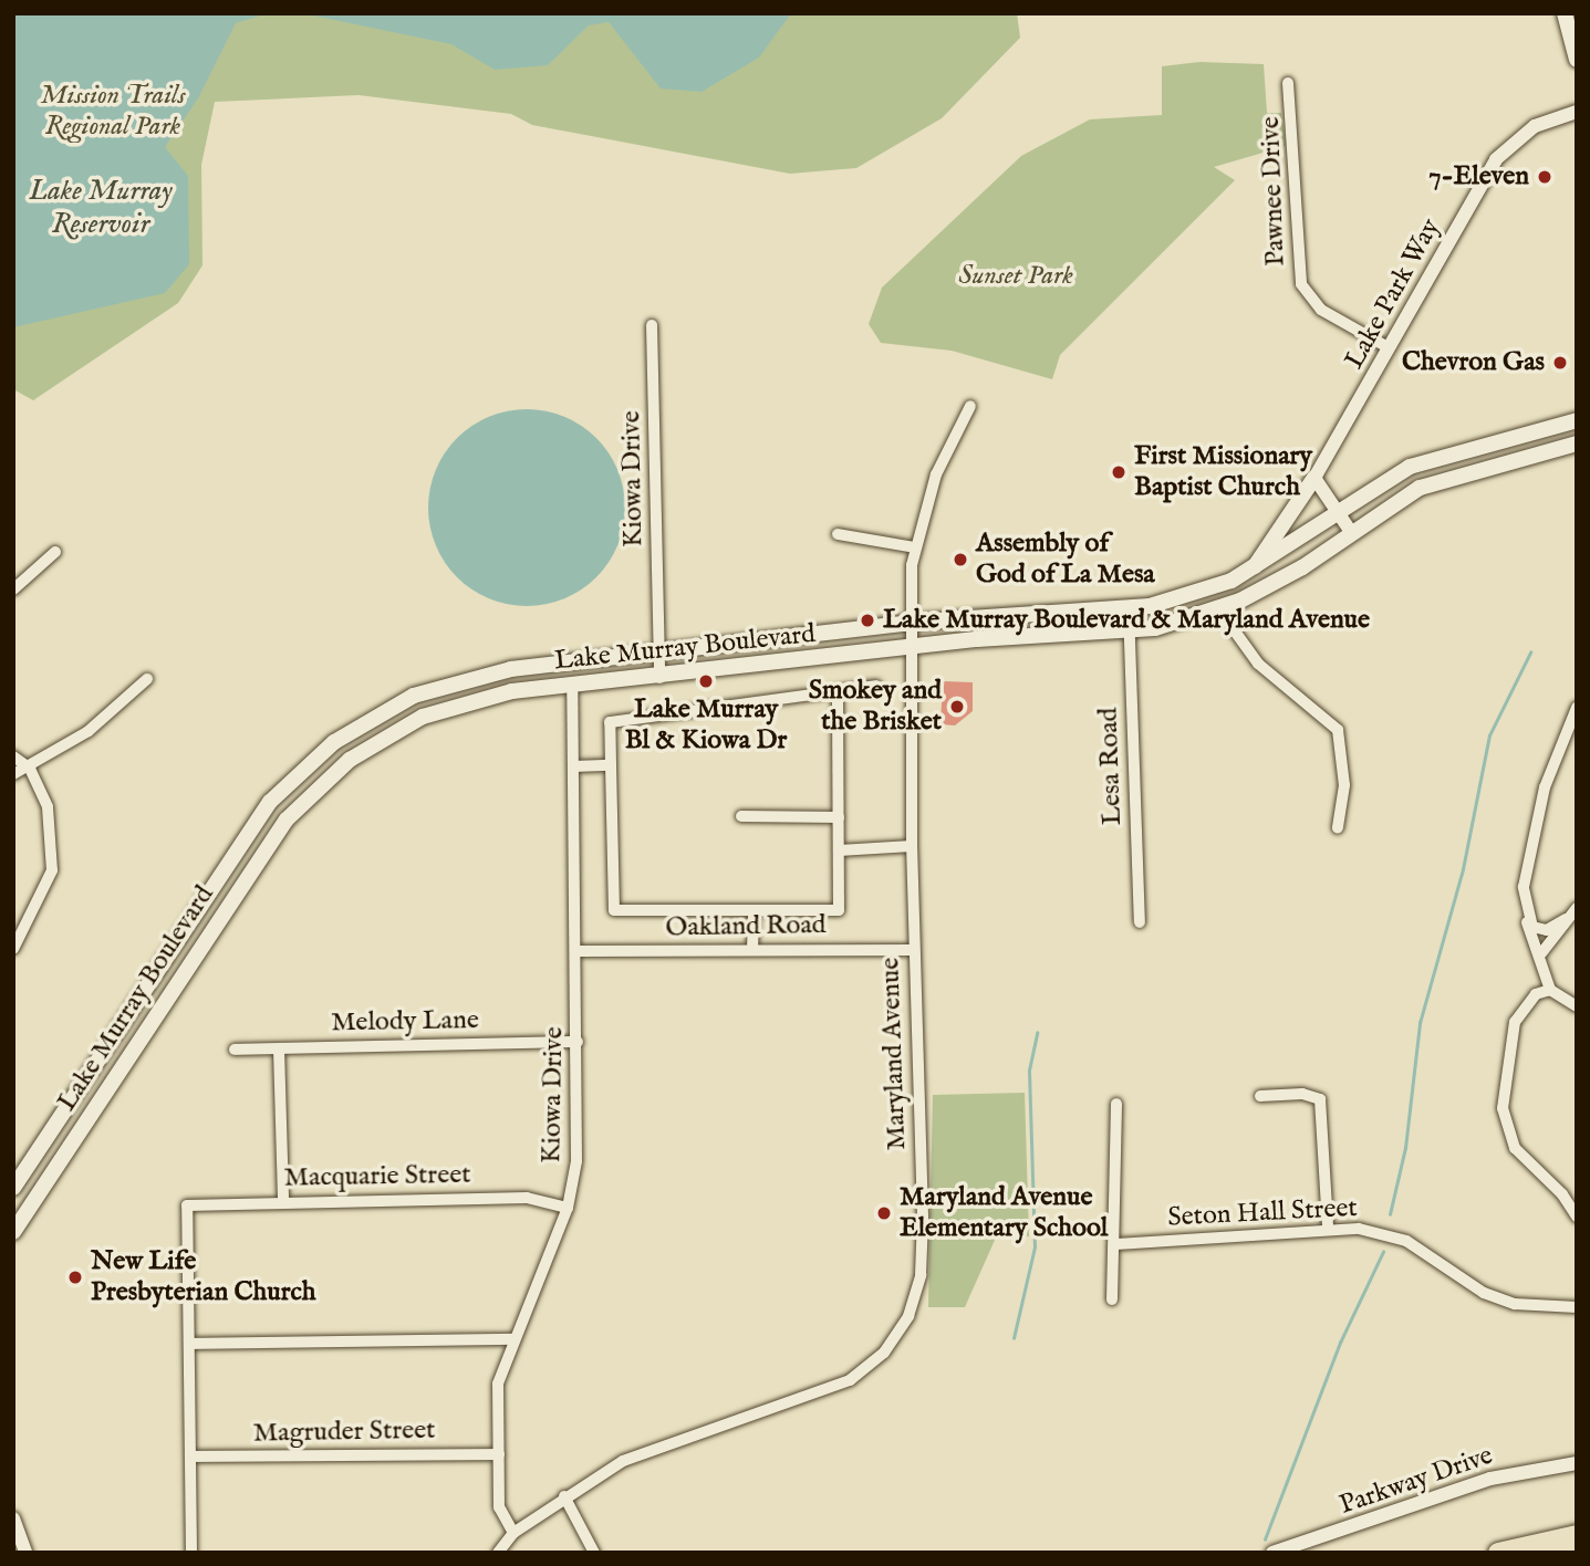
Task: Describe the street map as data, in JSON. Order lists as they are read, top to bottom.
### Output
{
  "streets": {
    "main road": ["Lake Murray Boulevard"],
    "street": [
      "Pawnee Drive",
      "Lake Park Way",
      "Kiowa Drive",
      "Lesa Road",
      "Oakland Road",
      "Melody Lane",
      "Maryland Avenue",
      "Macquarie Street",
      "Seton Hall Street",
      "Magruder Street",
      "Parkway Drive"
    ]
  },
  "crossings": [
    ["Pawnee Drive", "Lake Park Way"],
    ["Kiowa Drive", "Lake Murray Boulevard"],
    ["Kiowa Drive", "Oakland Road"],
    ["Kiowa Drive", "Melody Lane"],
    ["Kiowa Drive", "Maryland Avenue"],
    ["Kiowa Drive", "Macquarie Street"],
    ["Kiowa Drive", "Magruder Street"],
    ["Lake Murray Boulevard", "Lesa Road"],
    ["Lake Murray Boulevard", "Maryland Avenue"],
    ["Oakland Road", "Maryland Avenue"]
  ],
  "water": ["Lake Murray Reservoir"],
  "parks": ["Mission Trails Regional Park", "Sunset Park"],
  "places": [
    "7-Eleven",
    "Chevron Gas",
    "First Missionary Baptist Church",
    "Assembly of God of La Mesa",
    "Lake Murray Boulevard & Maryland Avenue",
    "Lake Murray Bl & Kiowa Dr",
    "Smokey and the Brisket",
    "Maryland Avenue Elementary School",
    "New Life Presbyterian Church"
  ]
}
